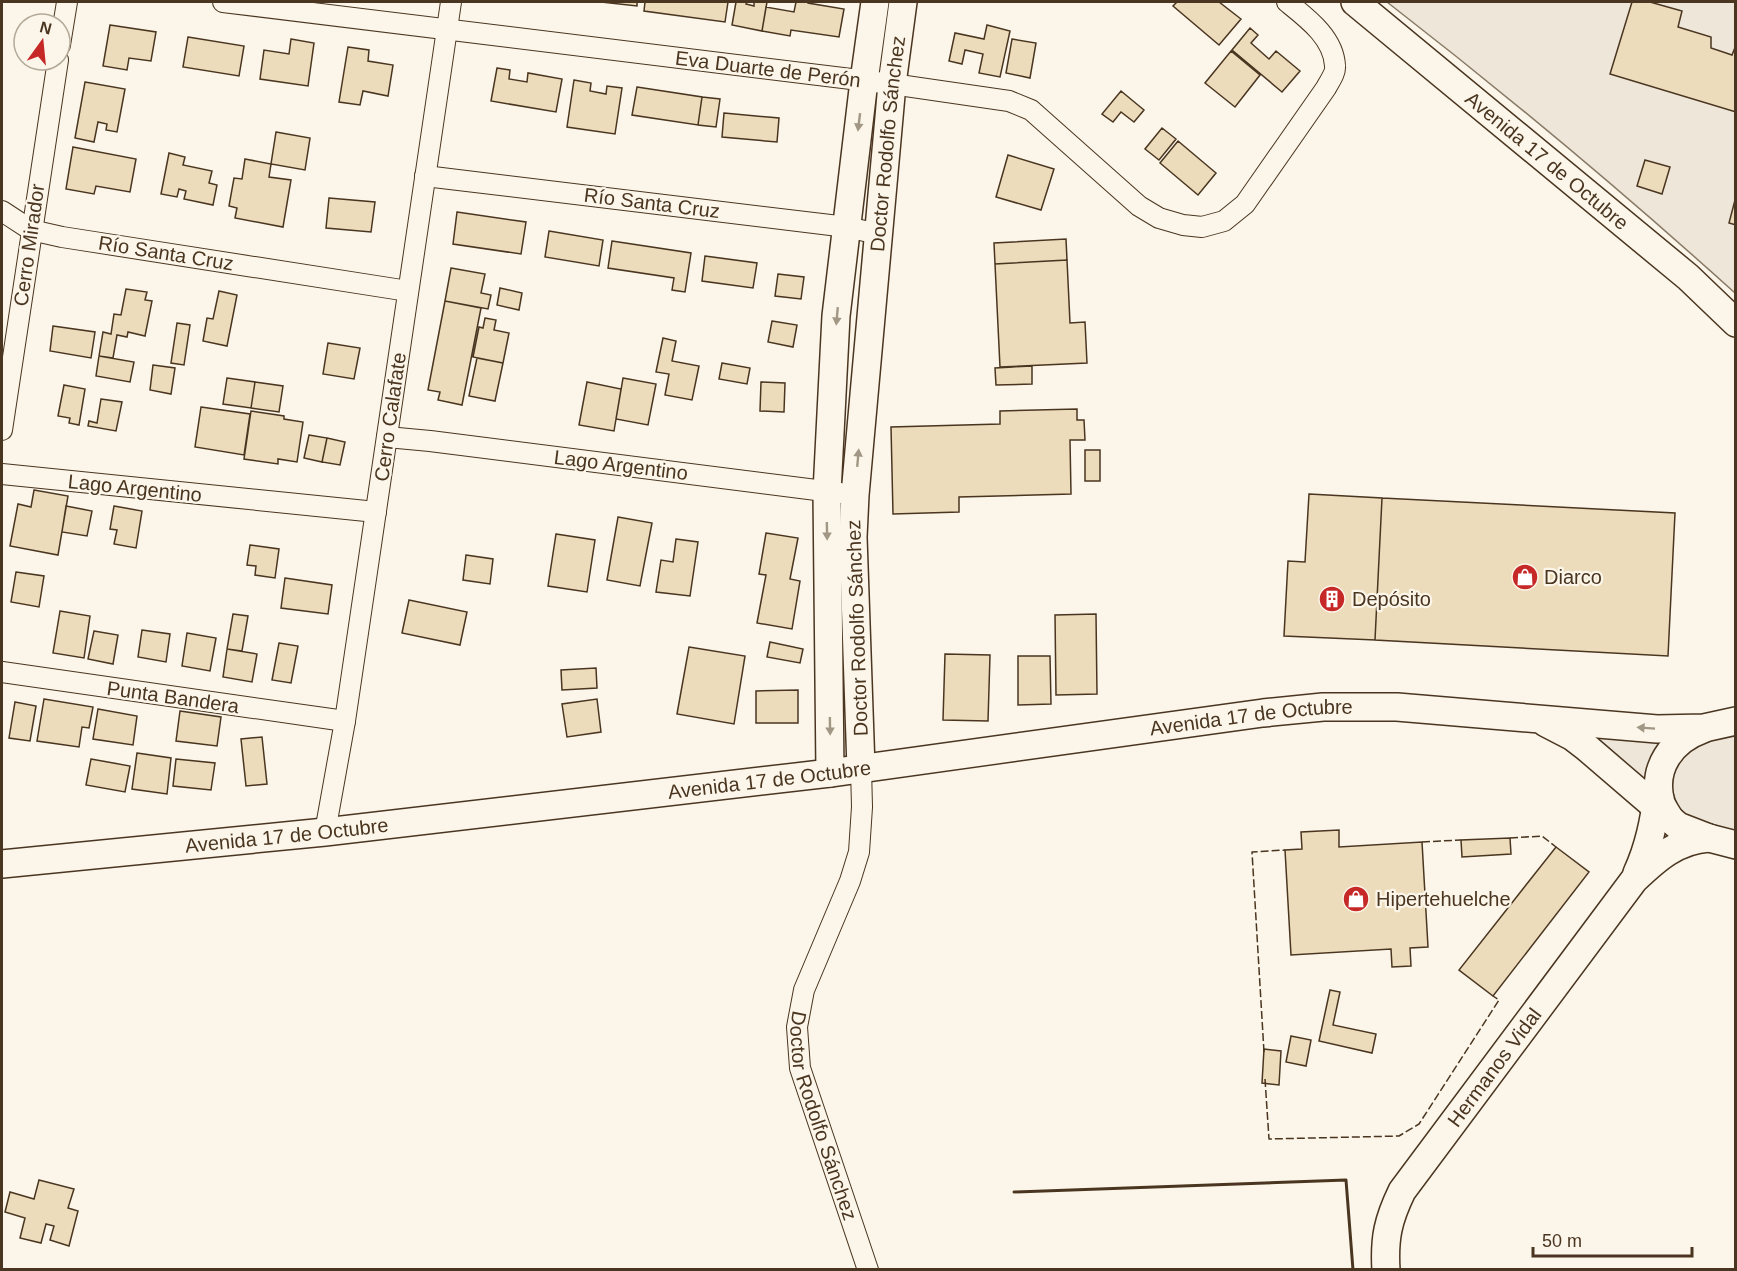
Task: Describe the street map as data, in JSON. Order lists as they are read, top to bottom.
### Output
{
  "streets": {
    "main road": ["Doctor Rodolfo Sánchez", "Avenida 17 de Octubre", "Hermanos Vidal"],
    "street": [
      "Eva Duarte de Perón",
      "Río Santa Cruz",
      "Cerro Mirador",
      "Cerro Calafate",
      "Lago Argentino",
      "Punta Bandera"
    ]
  },
  "crossings": [
    ["Eva Duarte de Perón", "Doctor Rodolfo Sánchez"],
    ["Eva Duarte de Perón", "Cerro Calafate"],
    ["Doctor Rodolfo Sánchez", "Avenida 17 de Octubre"],
    ["Doctor Rodolfo Sánchez", "Río Santa Cruz"],
    ["Doctor Rodolfo Sánchez", "Lago Argentino"],
    ["Avenida 17 de Octubre", "Cerro Calafate"],
    ["Avenida 17 de Octubre", "Hermanos Vidal"],
    ["Río Santa Cruz", "Cerro Mirador"],
    ["Río Santa Cruz", "Cerro Calafate"],
    ["Cerro Calafate", "Lago Argentino"],
    ["Cerro Calafate", "Punta Bandera"]
  ],
  "places": {
    "shop": ["Diarco", "Hipertehuelche"],
    "building": ["Depósito"]
  },
  "scale_bar": "50 m",
  "north": "top"
}
